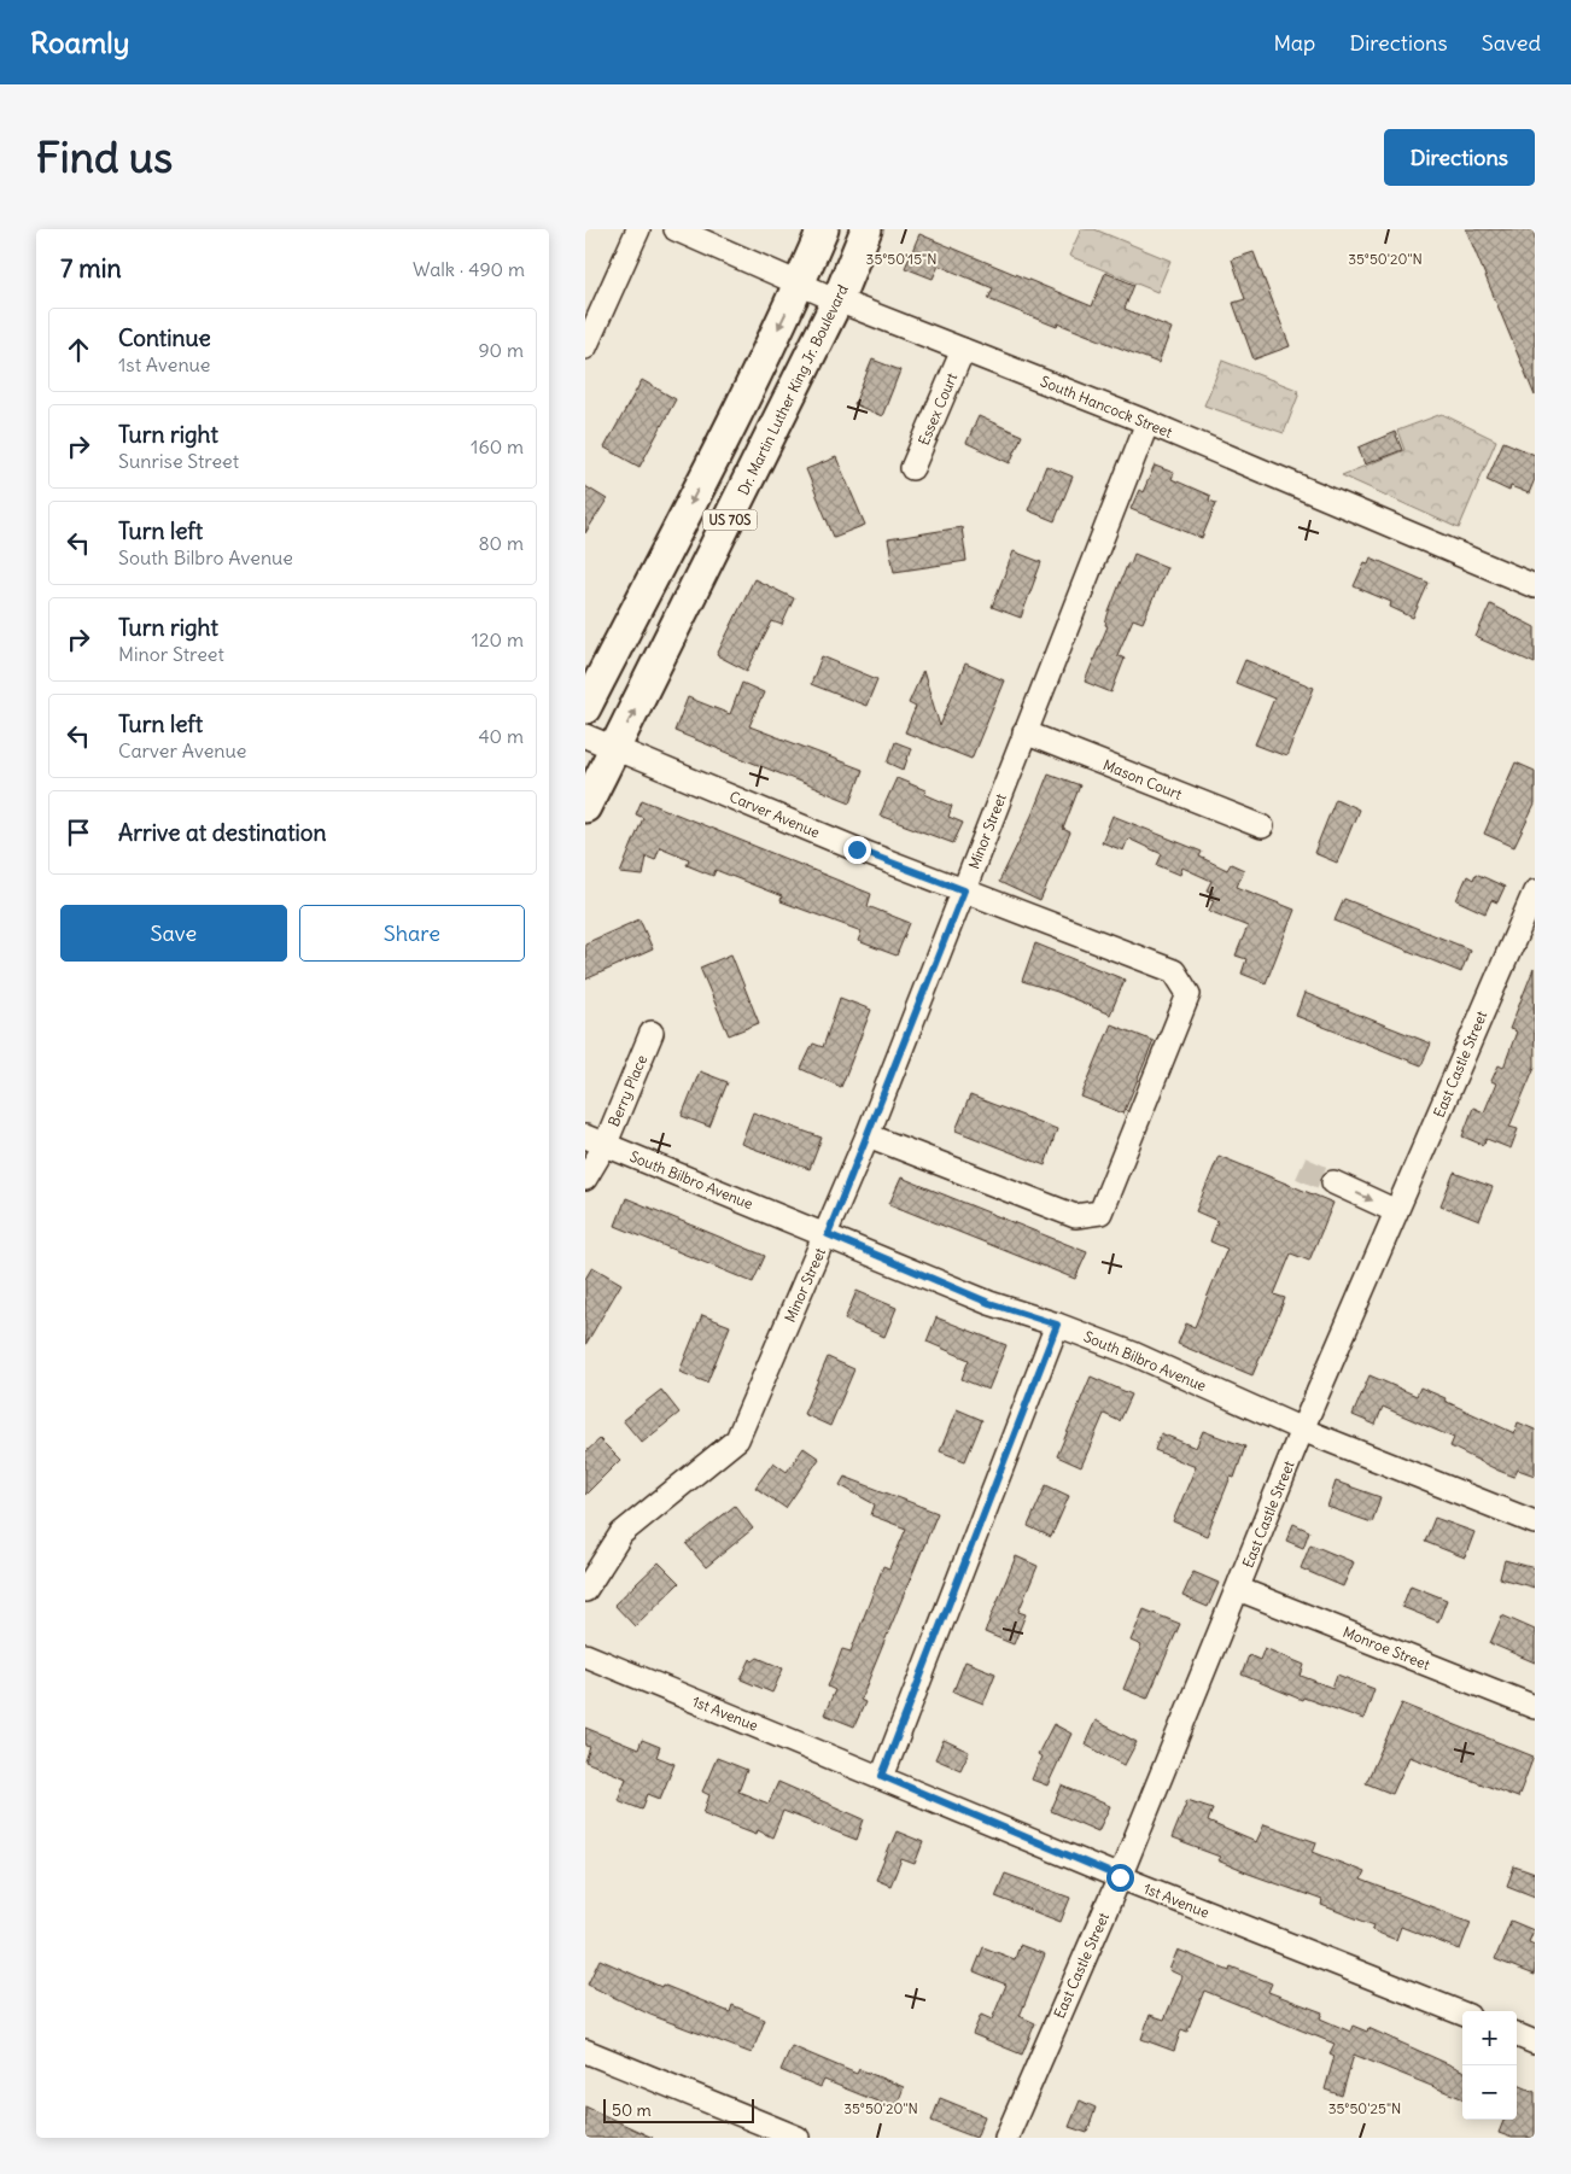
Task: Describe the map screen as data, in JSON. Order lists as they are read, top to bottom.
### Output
{
  "streets": {
    "main road": ["Dr. Martin Luther King Jr. Boulevard", "US 70S"],
    "street": [
      "South Hancock Street",
      "Essex Court",
      "Mason Court",
      "Carver Avenue",
      "Minor Street",
      "East Castle Street",
      "Berry Place",
      "South Bilbro Avenue",
      "Monroe Street",
      "1st Avenue"
    ]
  },
  "crossings": [
    ["Dr. Martin Luther King Jr. Boulevard", "South Hancock Street"],
    ["Dr. Martin Luther King Jr. Boulevard", "Carver Avenue"],
    ["South Hancock Street", "Essex Court"],
    ["South Hancock Street", "US 70S"],
    ["South Hancock Street", "Minor Street"],
    ["Mason Court", "Minor Street"],
    ["Carver Avenue", "Minor Street"],
    ["Minor Street", "South Bilbro Avenue"],
    ["East Castle Street", "South Bilbro Avenue"],
    ["East Castle Street", "Monroe Street"],
    ["East Castle Street", "1st Avenue"],
    ["Berry Place", "South Bilbro Avenue"]
  ],
  "scale_bar": "50 m",
  "page": {
    "header": "Roamly",
    "nav": ["Map", "Directions", "Saved"],
    "buttons": [
      "Directions",
      ["Save", "Share"]
    ],
    "title": "Find us",
    "heading": ["7 min", "Walk · 490 m"],
    "list": [
      ["Continue", "1st Avenue", "90 m"],
      ["Turn right", "Sunrise Street", "160 m"],
      ["Turn left", "South Bilbro Avenue", "80 m"],
      ["Turn right", "Minor Street", "120 m"],
      ["Turn left", "Carver Avenue", "40 m"],
      "Arrive at destination"
    ],
    "map_buttons": ["+", "−"],
    "scale": "50 m"
  },
  "coordinates": ["35°50'15\"N", "35°50'20\"N", "35°50'25\"N"]
}
